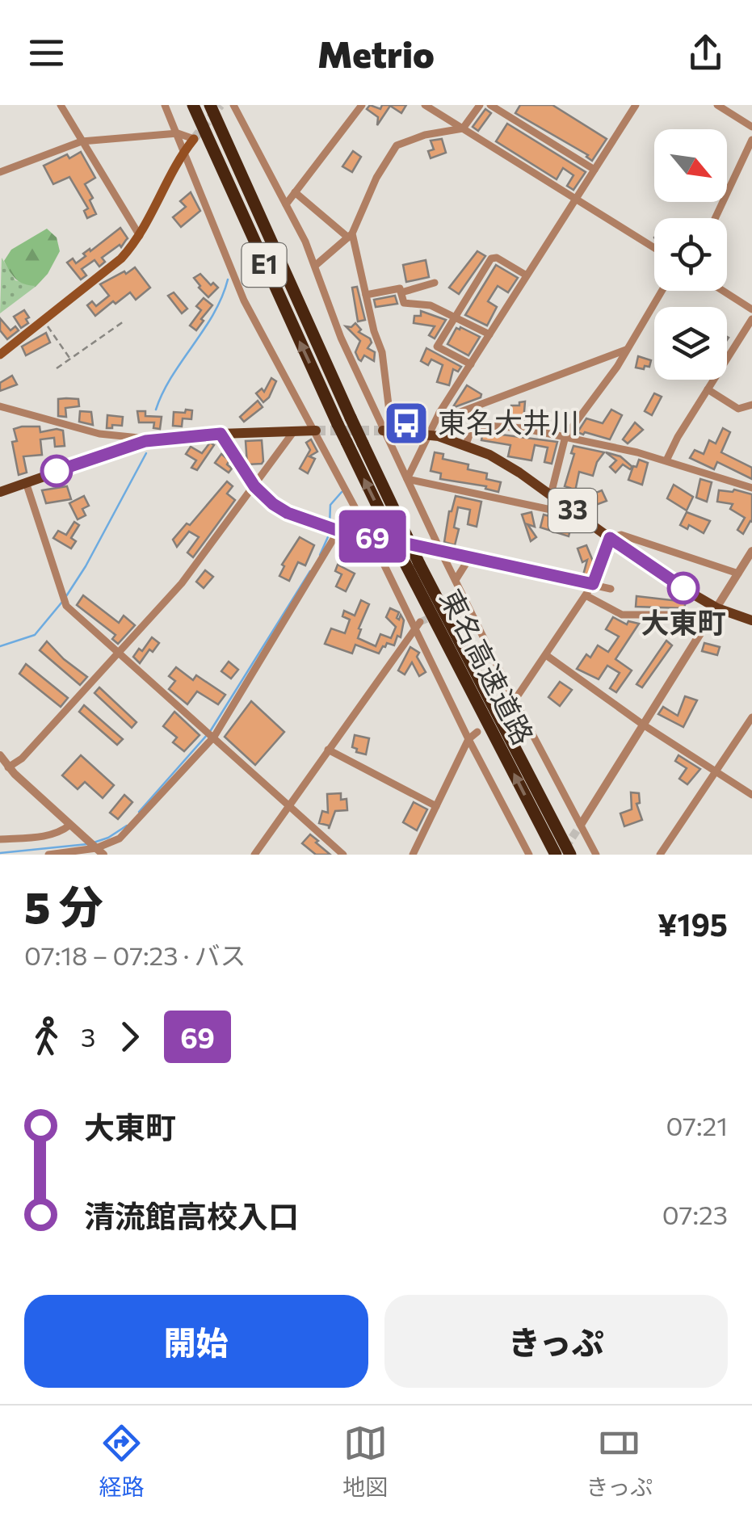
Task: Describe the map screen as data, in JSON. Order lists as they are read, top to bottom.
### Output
{
  "streets": {
    "highway": ["E1", "東名高速道路"],
    "main road": ["33"]
  },
  "places": {
    "bus stop": ["東名大井川"],
    "other": ["大東町"]
  },
  "lines": ["bus line 69"],
  "north": "bottom right",
  "page": {
    "header": "Metrio",
    "on_map": "69",
    "heading": ["5 分", "07:18 – 07:23 · バス", "¥195"],
    "legs": ["3", "69"],
    "list": [
      {
        "name": "大東町",
        "value": "07:21"
      },
      {
        "name": "清流館高校入口",
        "value": "07:23"
      }
    ],
    "buttons": ["開始", "きっぷ"],
    "tabs": ["経路", "地図", "きっぷ"]
  }
}
